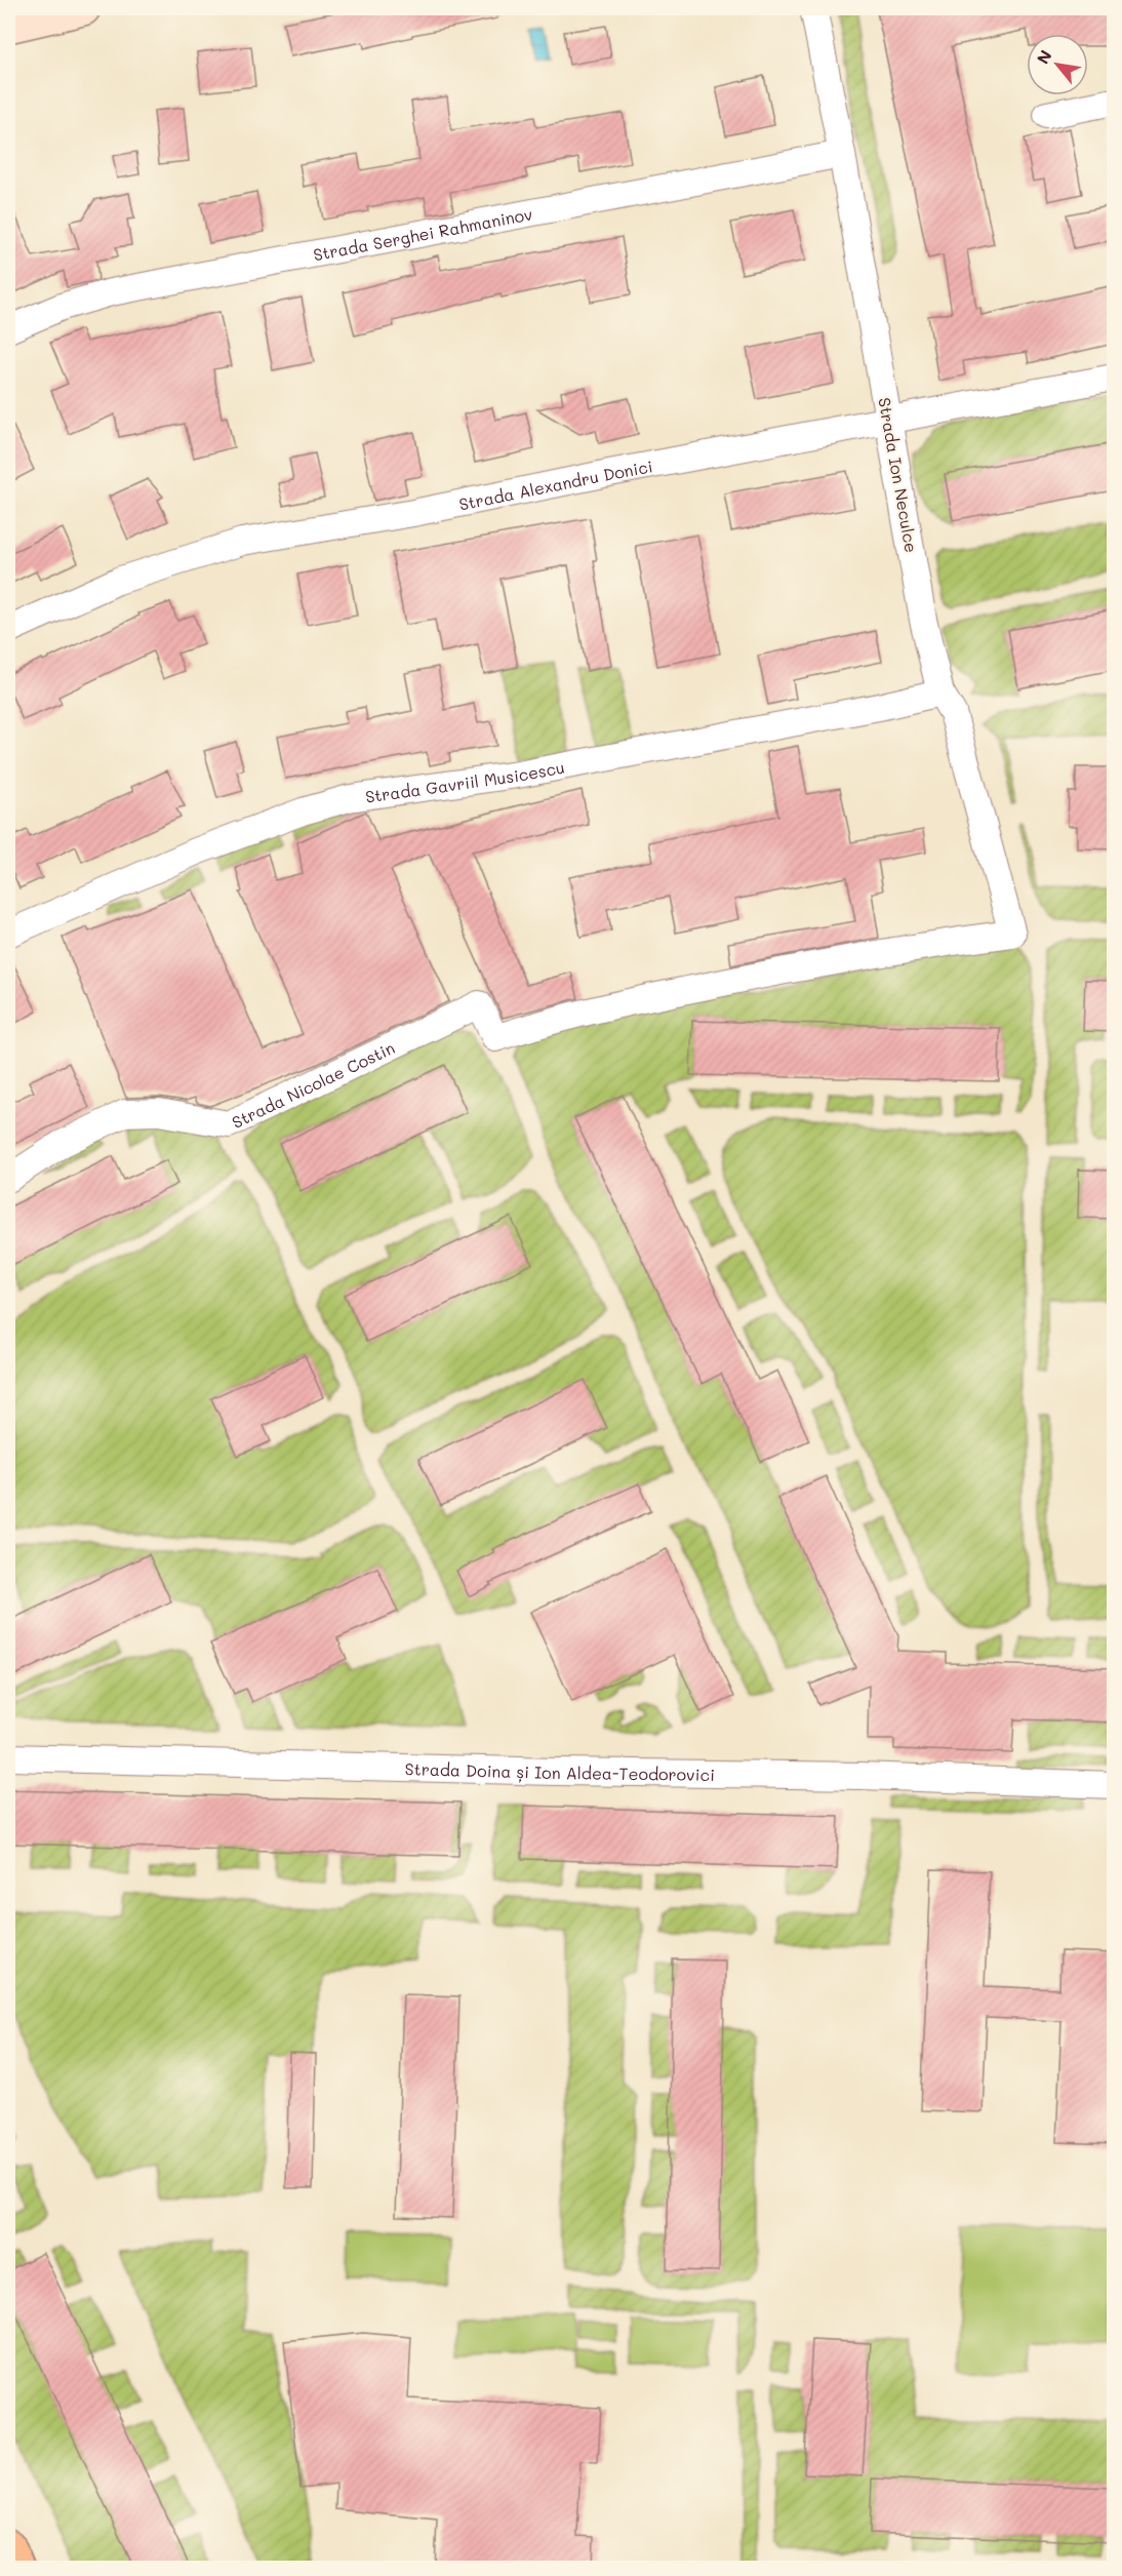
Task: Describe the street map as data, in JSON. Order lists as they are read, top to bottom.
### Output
{
  "streets": {
    "street": [
      "Strada Serghei Rahmaninov",
      "Strada Ion Neculce",
      "Strada Alexandru Donici",
      "Strada Gavriil Musicescu",
      "Strada Nicolae Costin",
      "Strada Doina și Ion Aldea-Teodorovici"
    ]
  },
  "crossings": [
    ["Strada Serghei Rahmaninov", "Strada Ion Neculce"],
    ["Strada Ion Neculce", "Strada Alexandru Donici"],
    ["Strada Ion Neculce", "Strada Gavriil Musicescu"],
    ["Strada Ion Neculce", "Strada Nicolae Costin"]
  ],
  "north": "top left"
}
